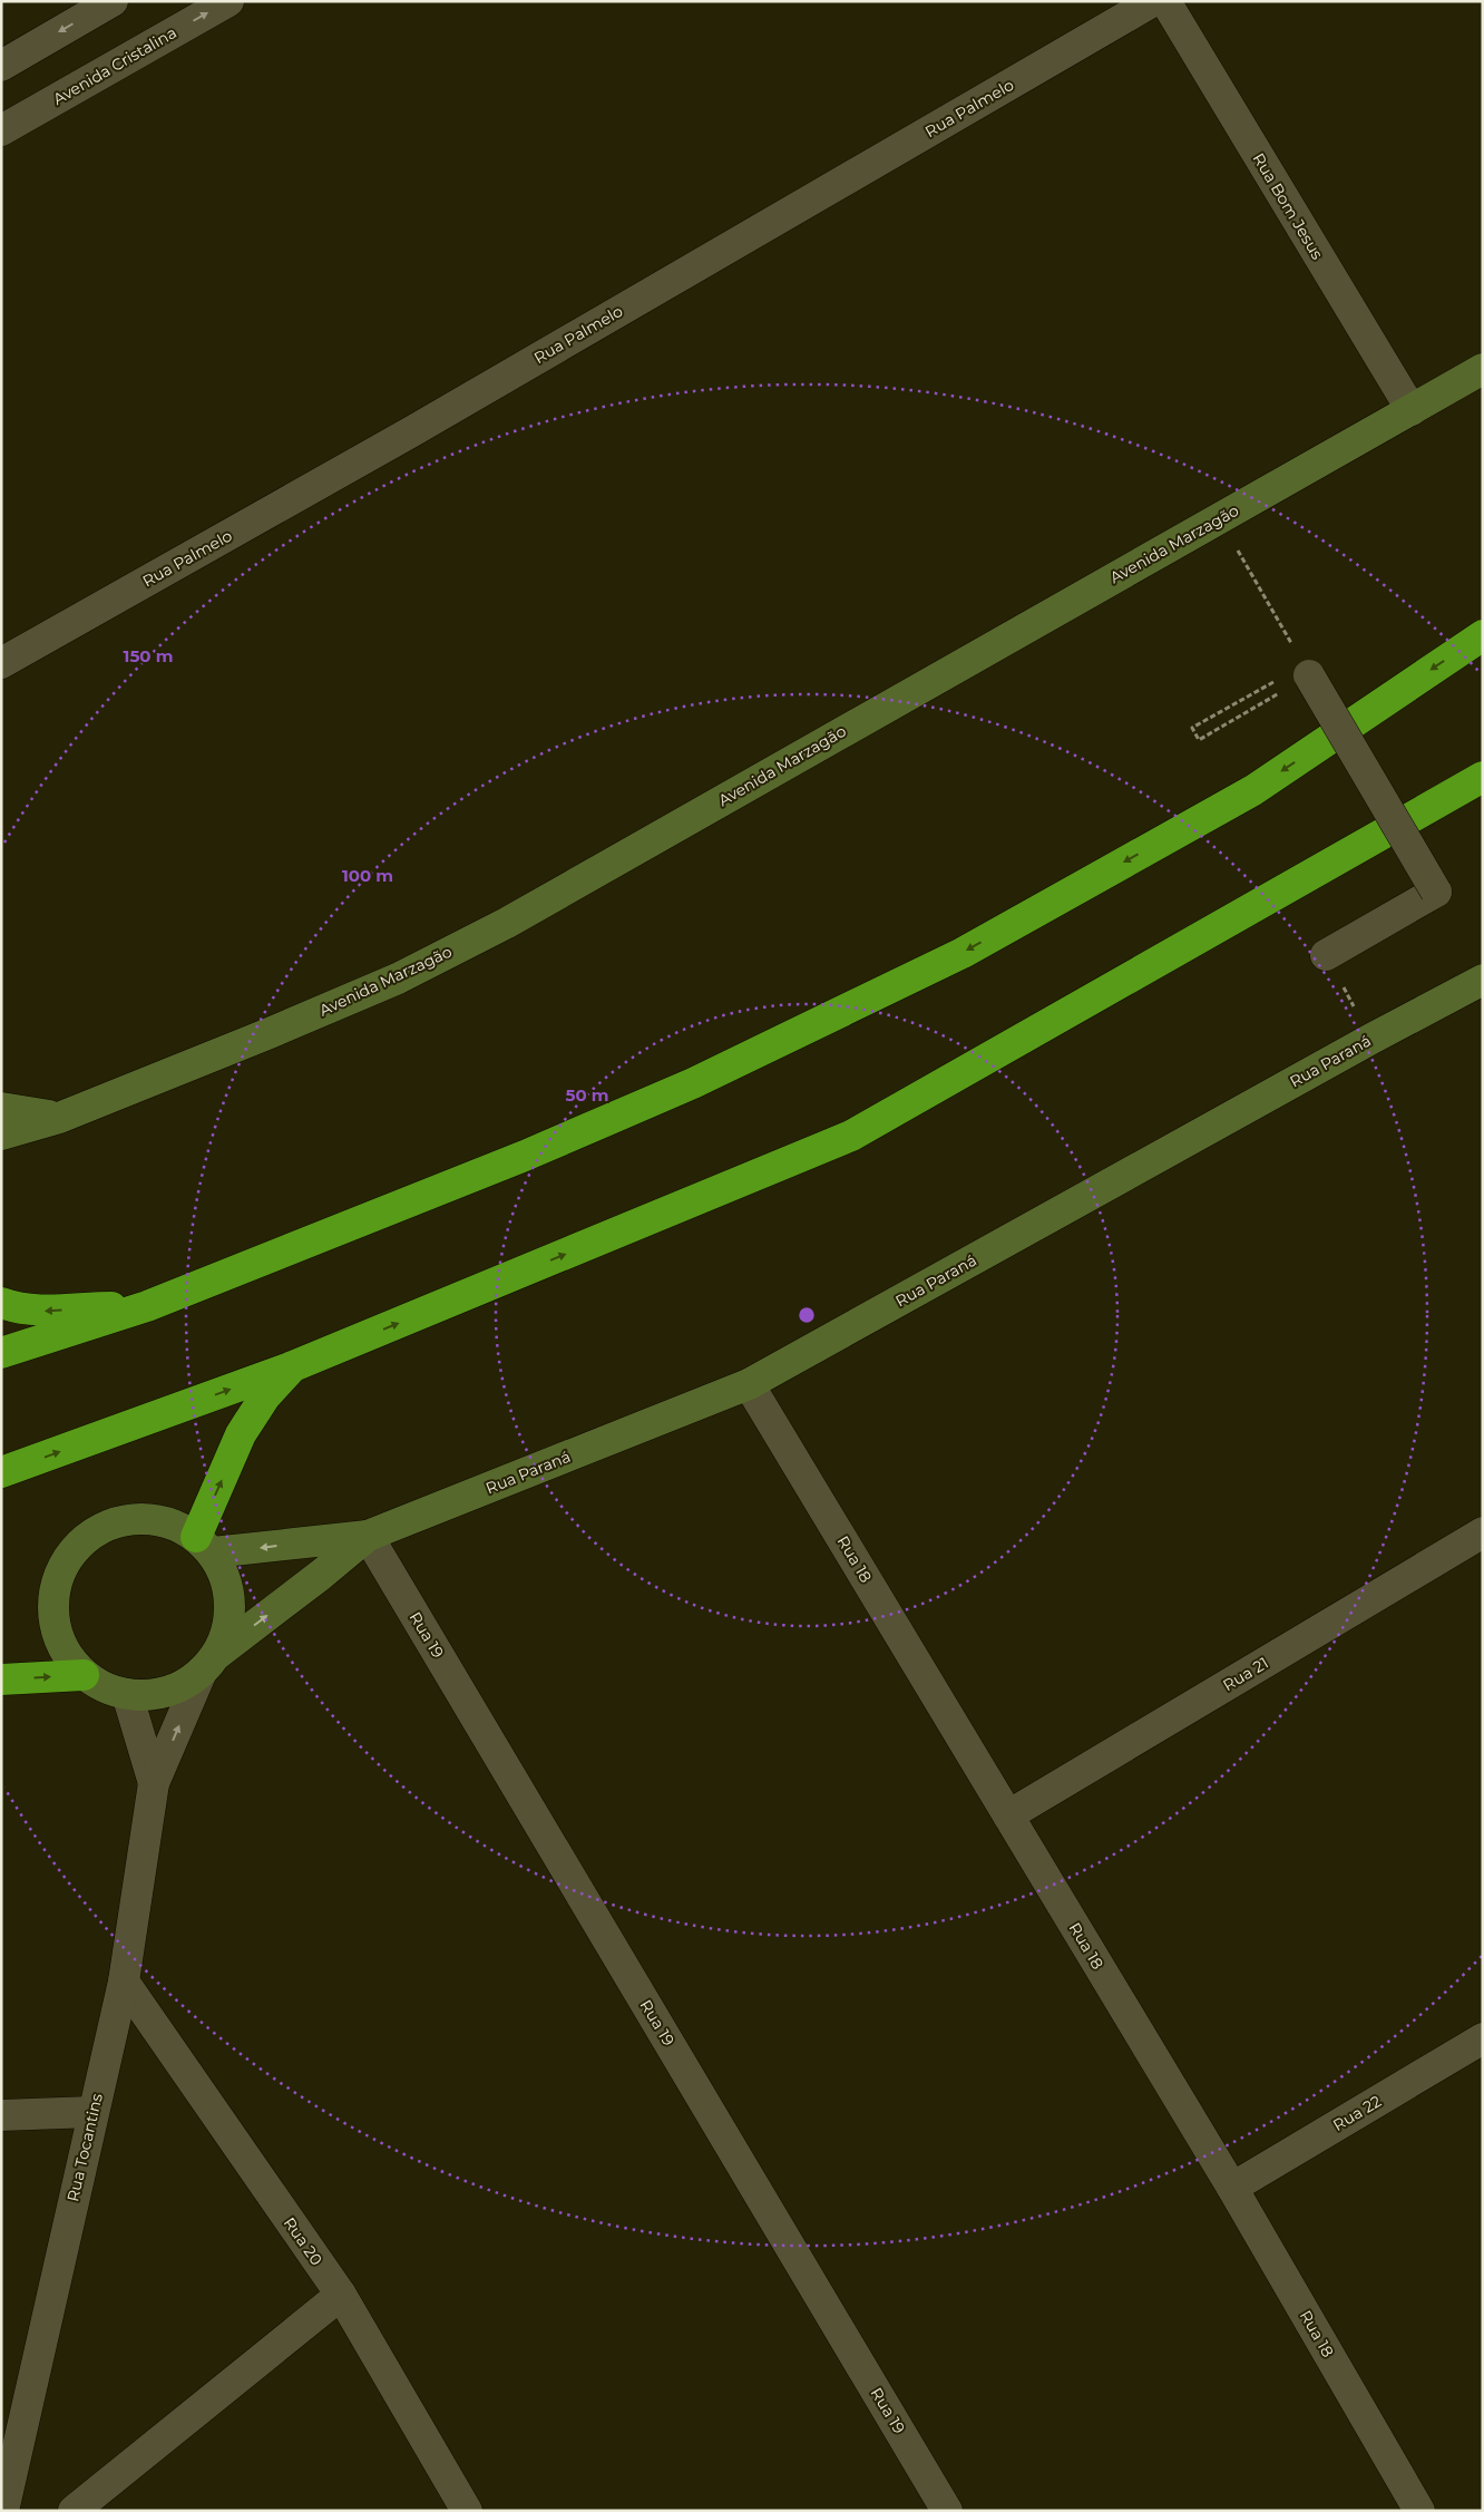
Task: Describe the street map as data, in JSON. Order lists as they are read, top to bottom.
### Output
{
  "streets": {
    "main road": ["Avenida Marzagão", "Rua Paraná"],
    "street": [
      "Avenida Cristalina",
      "Rua Palmelo",
      "Rua Bom Jesus",
      "Rua 18",
      "Rua 19",
      "Rua 21",
      "Rua 22",
      "Rua Tocantins",
      "Rua 20"
    ]
  },
  "crossings": [
    ["Rua Bom Jesus", "Avenida Marzagão"],
    ["Rua Paraná", "Rua 18"],
    ["Rua Paraná", "Rua 19"],
    ["Rua Paraná", "Rua Tocantins"],
    ["Rua 18", "Rua 21"],
    ["Rua 18", "Rua 22"],
    ["Rua Tocantins", "Rua 20"]
  ],
  "rings": ["150 m", "100 m", "50 m"]
}
